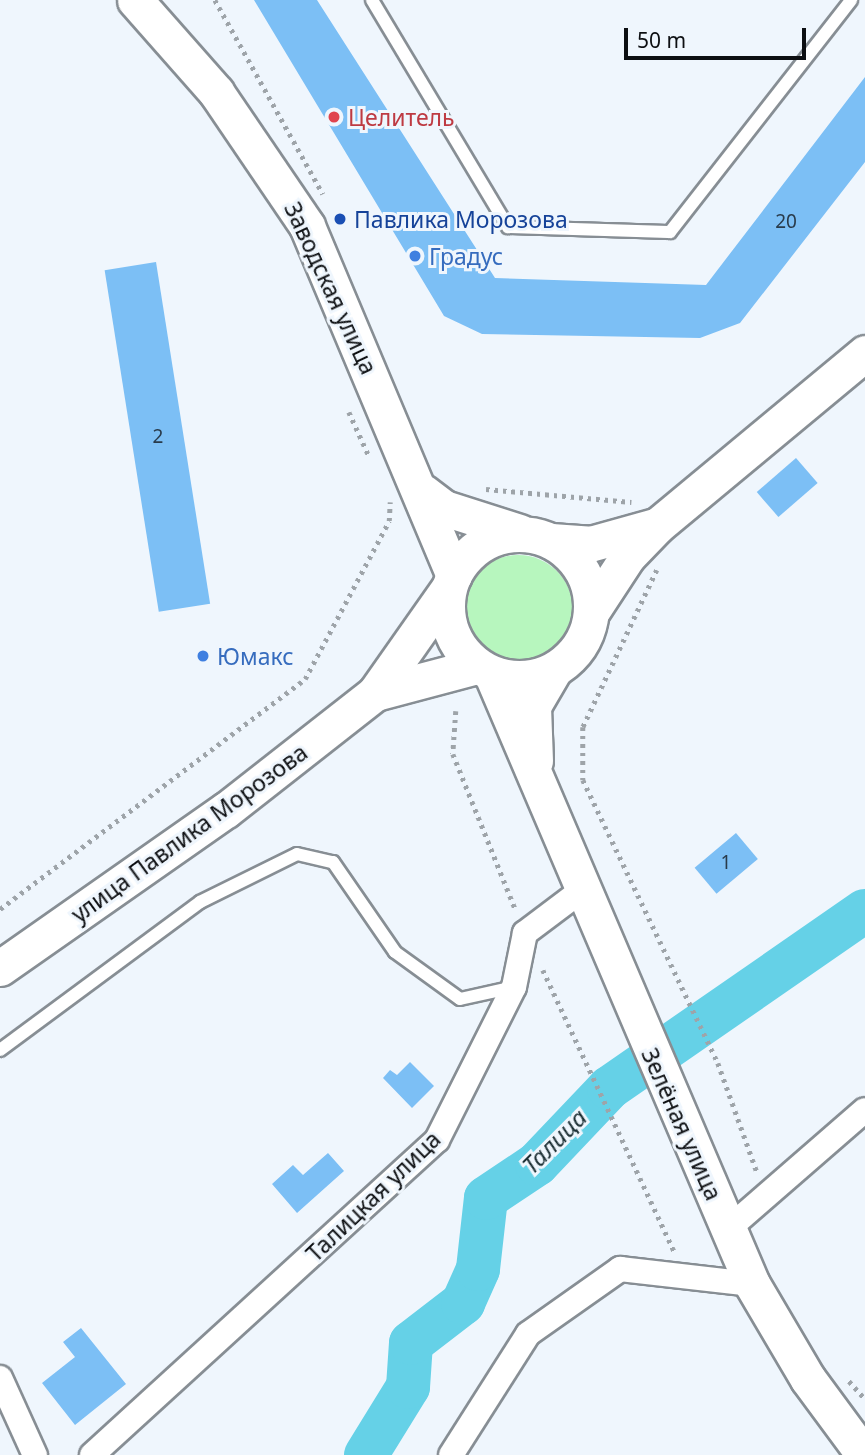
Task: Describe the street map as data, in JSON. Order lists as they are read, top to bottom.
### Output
{
  "streets": {
    "main road": ["Заводская улица", "улица Павлика Морозова", "Зелёная улица"],
    "street": ["Талицкая улица"]
  },
  "water": ["Талица"],
  "places": [
    "Целитель",
    "Павлика Морозова",
    "Градус",
    "Юмакс"
  ],
  "house_numbers": ["20", "2", "1"],
  "scale_bar": "50 m"
}
